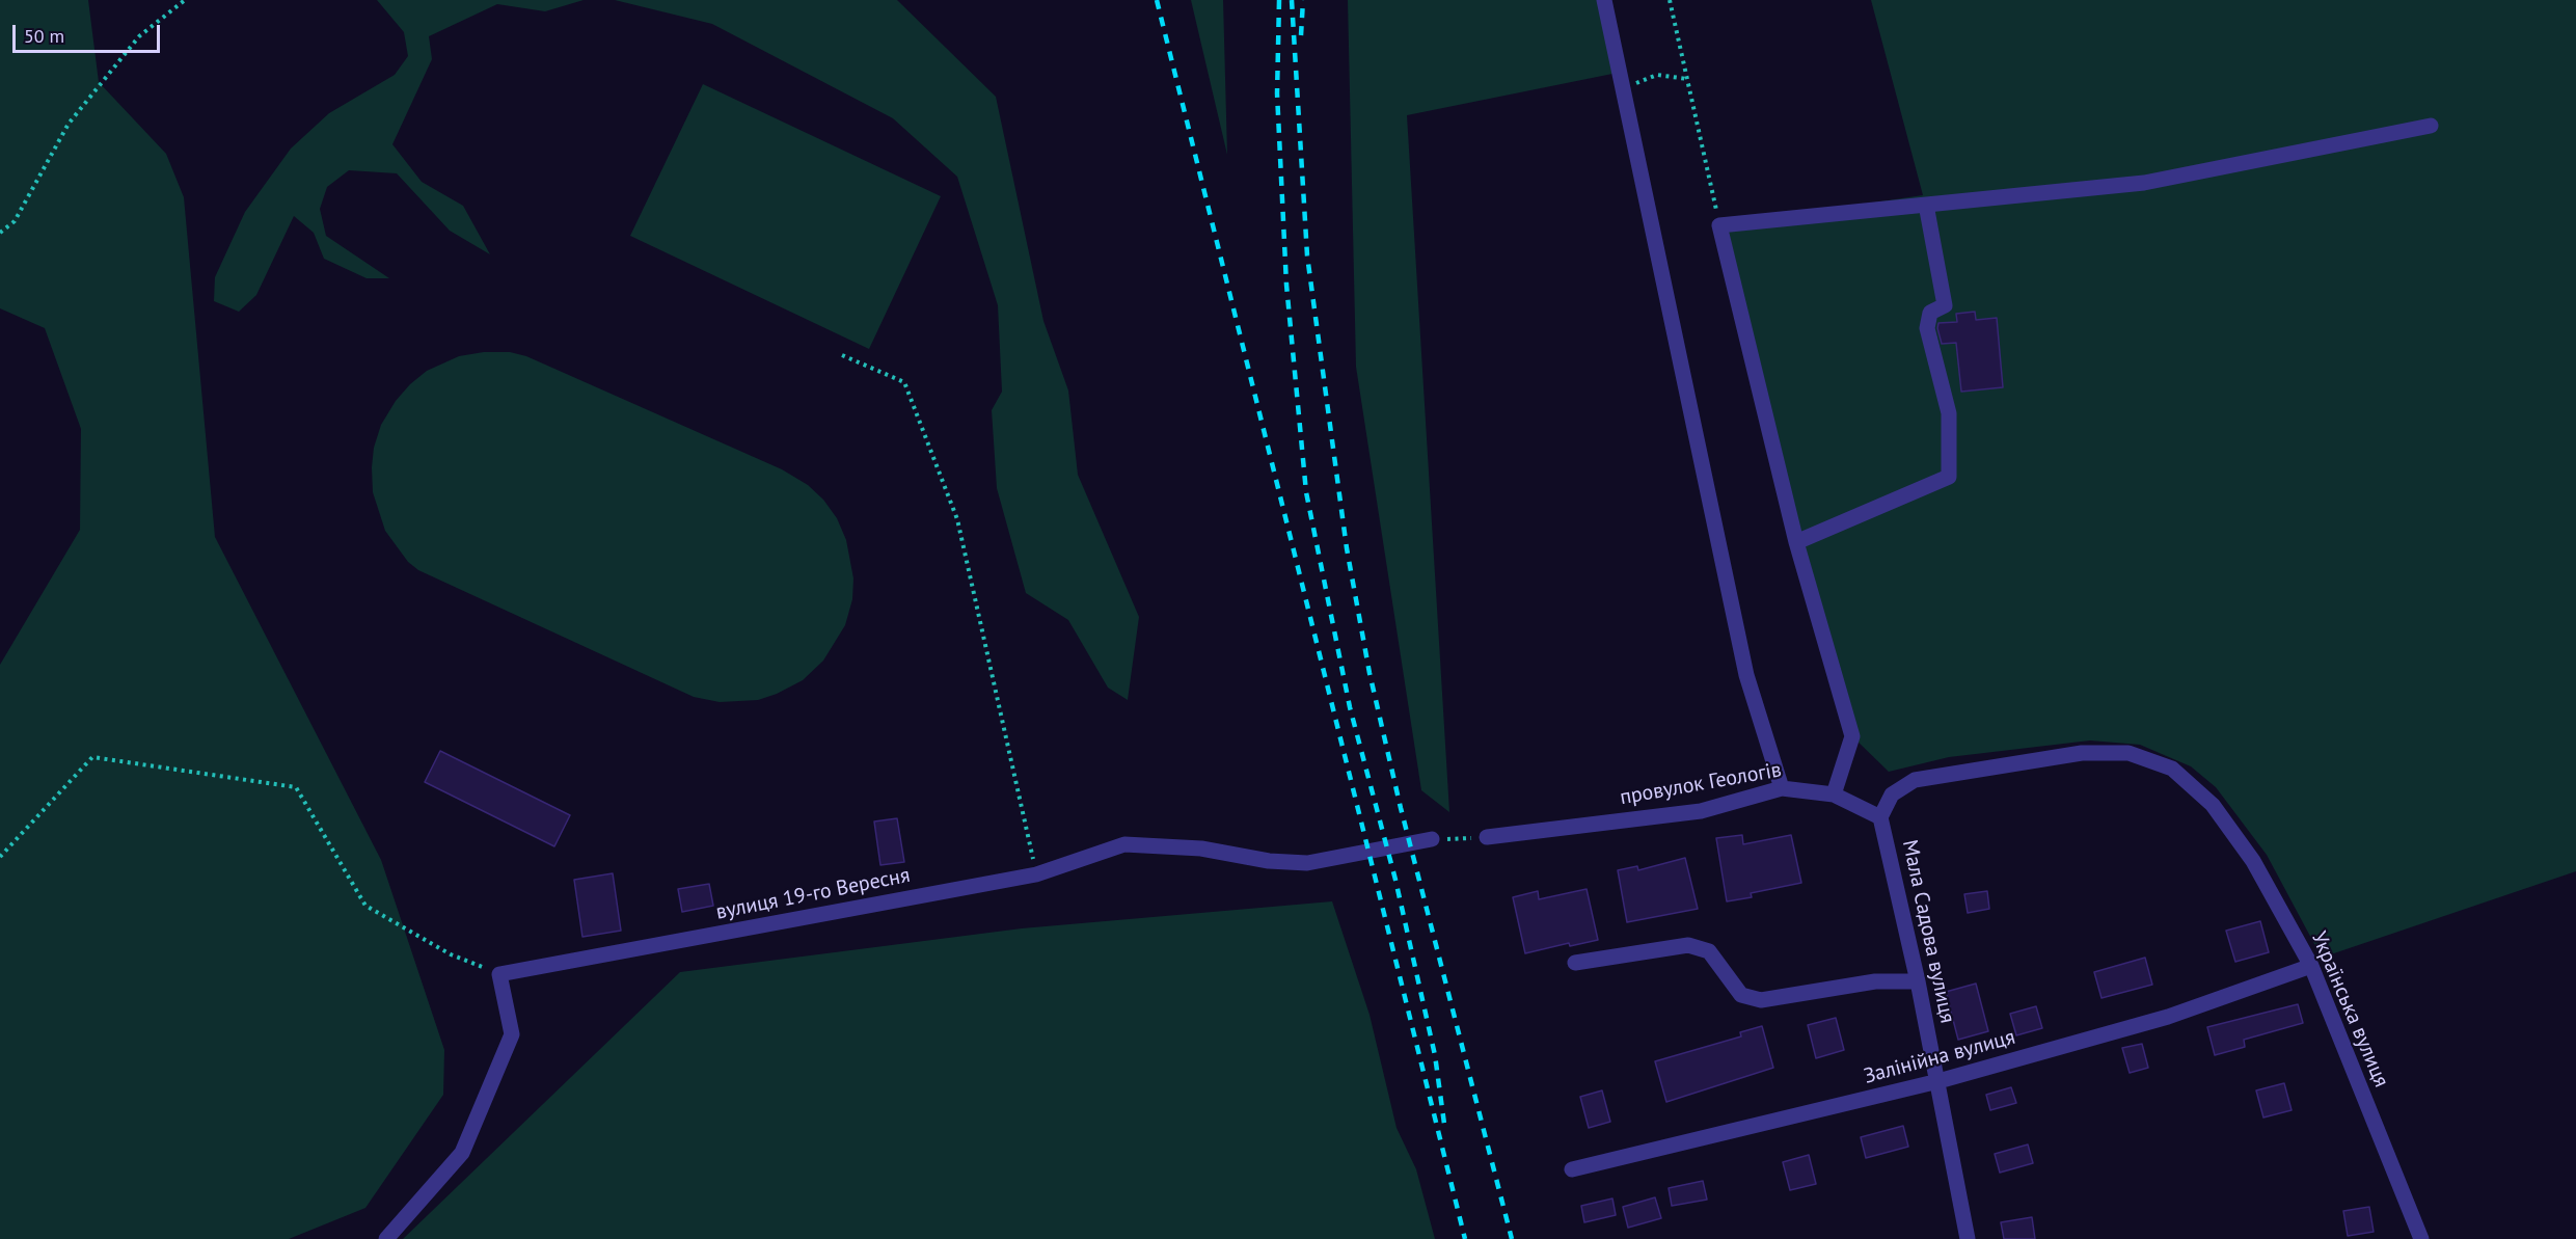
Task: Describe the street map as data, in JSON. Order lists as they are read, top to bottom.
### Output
{
  "streets": {
    "street": [
      "провулок Геологів",
      "вулиця 19-го Вересня",
      "Мала Садова вулиця",
      "Українська вулиця",
      "Залінійна вулиця"
    ]
  },
  "crossings": [
    ["провулок Геологів", "Мала Садова вулиця"],
    ["провулок Геологів", "Українська вулиця"],
    ["Мала Садова вулиця", "Українська вулиця"],
    ["Мала Садова вулиця", "Залінійна вулиця"],
    ["Українська вулиця", "Залінійна вулиця"]
  ],
  "scale_bar": "50 m"
}
